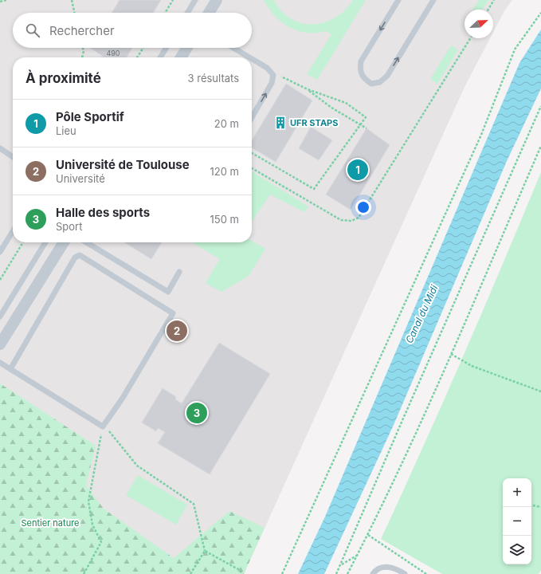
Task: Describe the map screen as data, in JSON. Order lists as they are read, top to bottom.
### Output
{
  "water": ["Canal du Midi"],
  "parks": ["Sentier nature"],
  "places": {
    "building": ["UFR STAPS"]
  },
  "house_numbers": ["490"],
  "north": "top right",
  "page": {
    "search": "Rechercher",
    "heading": ["À proximité", "3 résultats"],
    "list": [
      {
        "mark": "1",
        "name": "Pôle Sportif",
        "note": "Lieu",
        "value": "20 m"
      },
      {
        "mark": "2",
        "name": "Université de Toulouse",
        "note": "Université",
        "value": "120 m"
      },
      {
        "mark": "3",
        "name": "Halle des sports",
        "note": "Sport",
        "value": "150 m"
      }
    ],
    "pins": ["1", "2", "3"],
    "map_buttons": ["+", "−"]
  }
}
